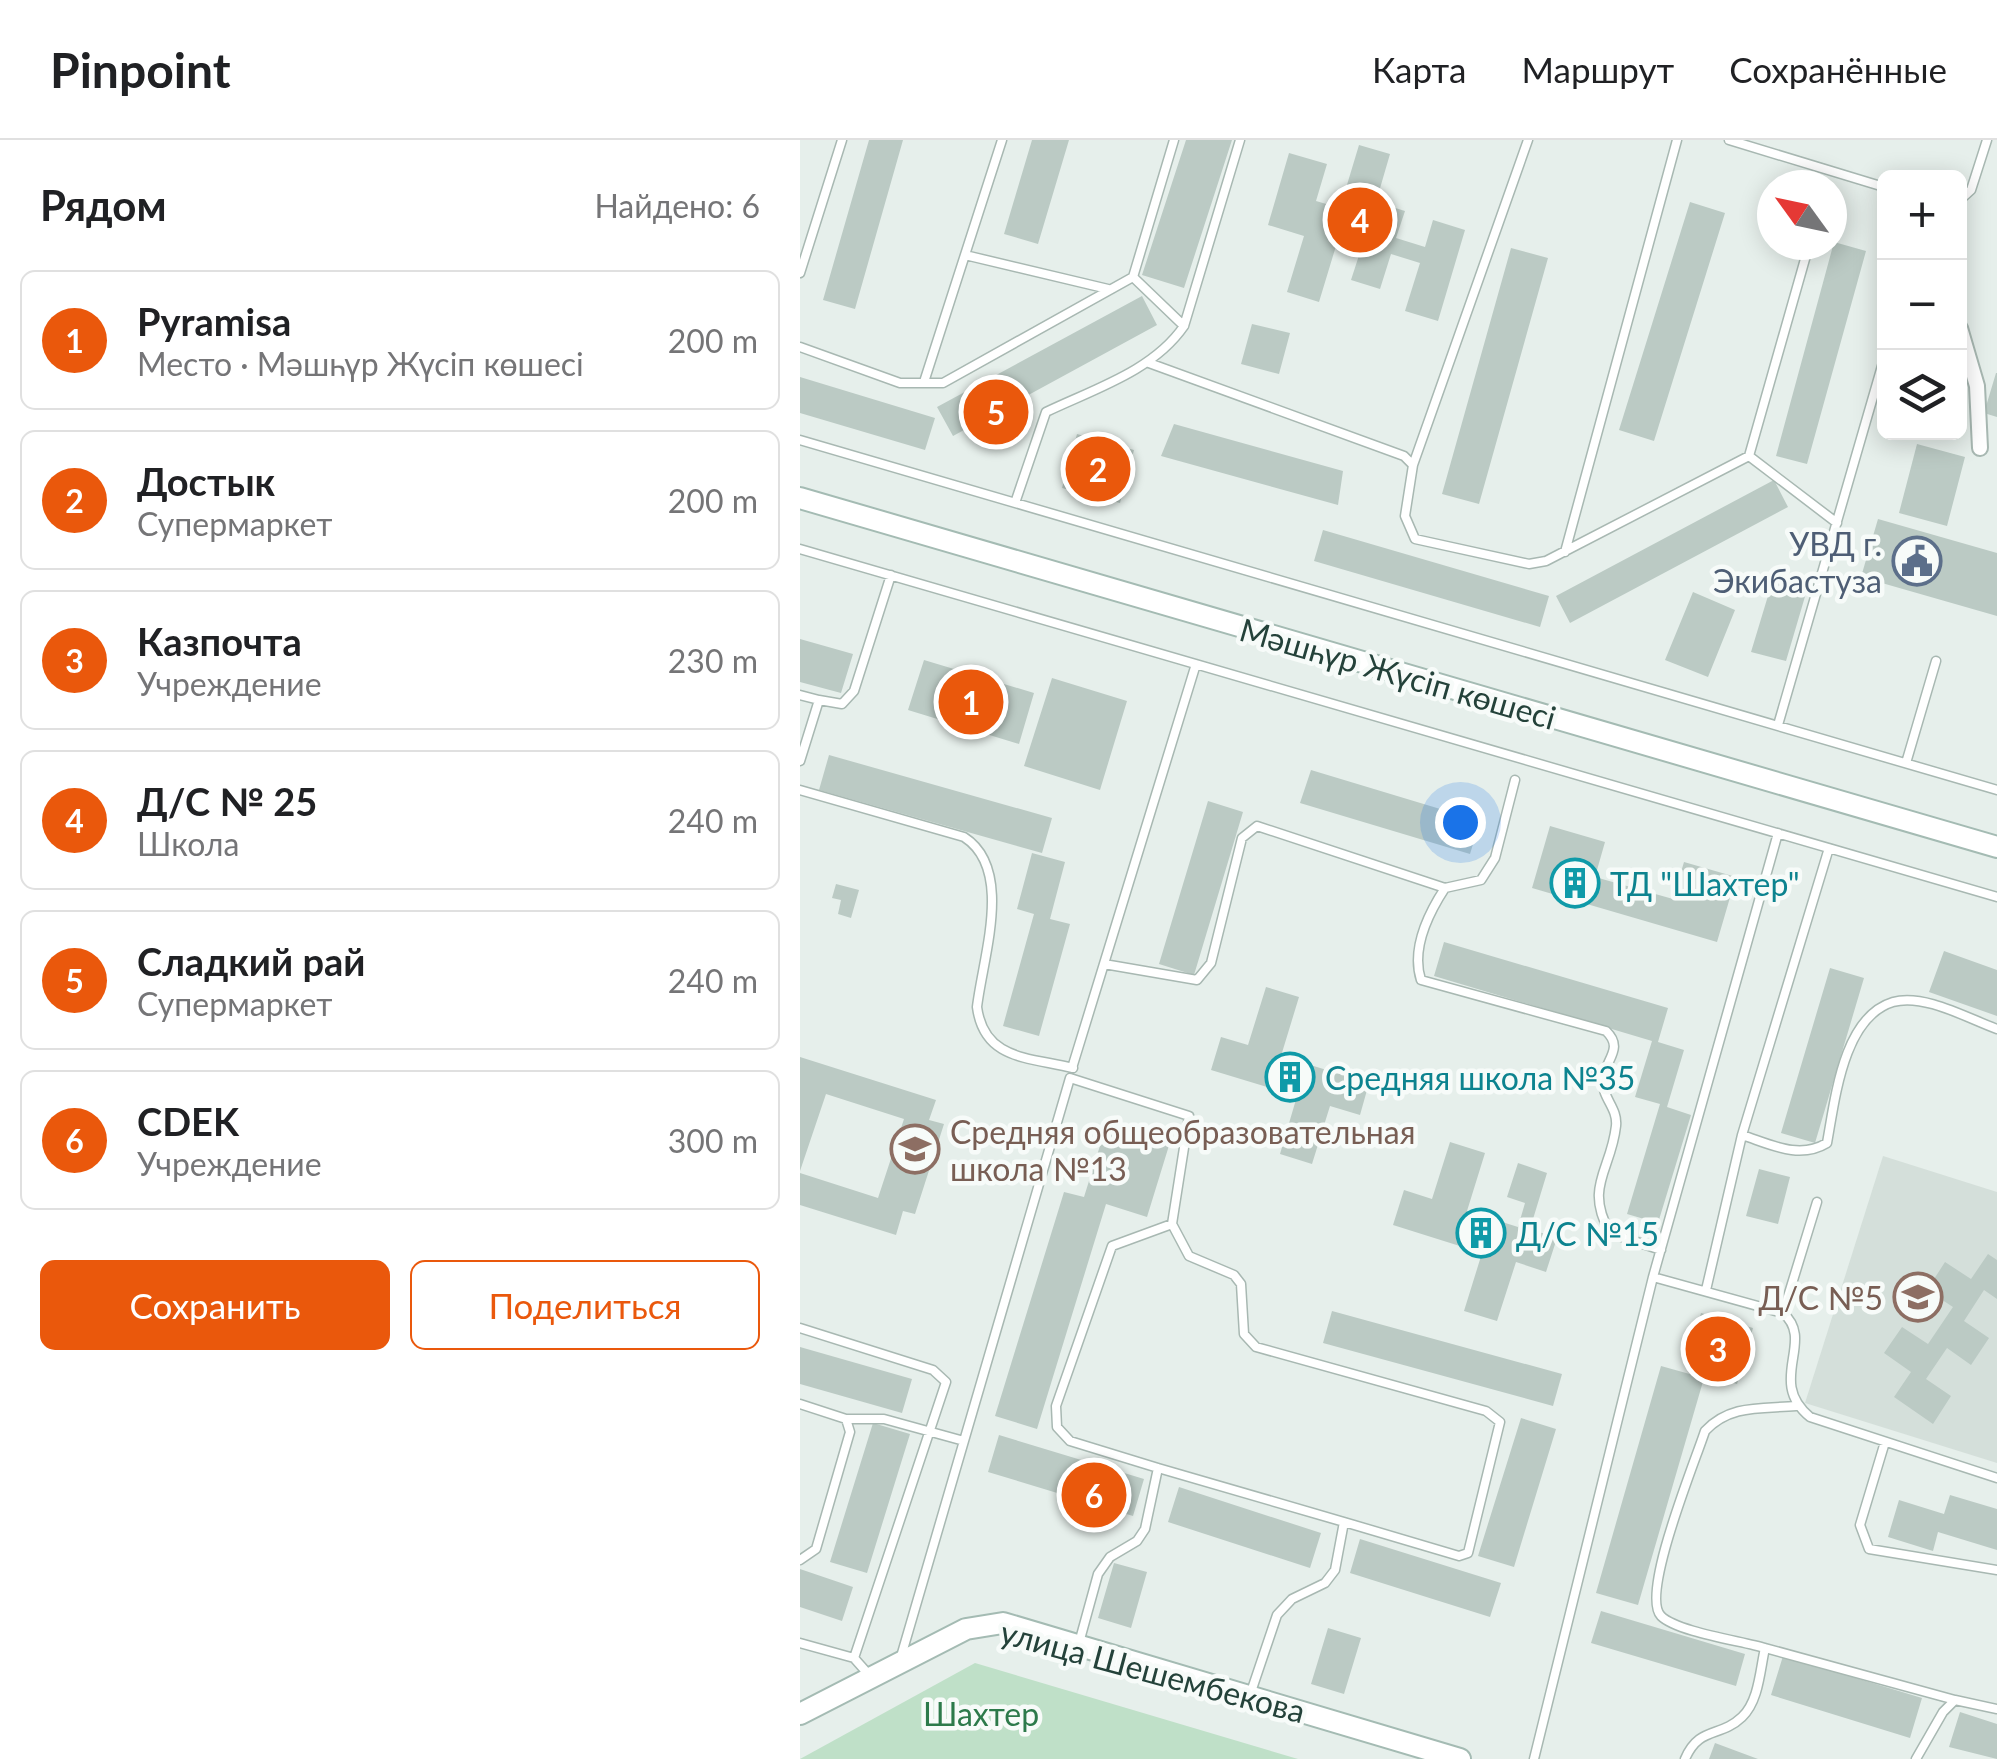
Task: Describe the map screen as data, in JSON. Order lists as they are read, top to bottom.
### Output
{
  "streets": {
    "main road": ["Мәшһүр Жүсіп көшесі", "улица Шешембекова"]
  },
  "parks": ["Шахтер"],
  "places": {
    "public building": ["УВД г. Экибастуза"],
    "building": ["ТД \"Шахтер\"", "Средняя школа №35", "Д/С №15"],
    "school or university": ["Средняя общеобразовательная школа №13", "Д/С №5"]
  },
  "north": "top left",
  "page": {
    "header": "Pinpoint",
    "nav": ["Карта", "Маршрут", "Сохранённые"],
    "heading": ["Рядом", "Найдено: 6"],
    "map_buttons": ["+", "−"],
    "pins": [
      "4",
      "5",
      "2",
      "1",
      "3",
      "6"
    ],
    "list": [
      {
        "mark": "1",
        "name": "Pyramisa",
        "note": "Место · Мәшһүр Жүсіп көшесі",
        "value": "200 m"
      },
      {
        "mark": "2",
        "name": "Достык",
        "note": "Супермаркет",
        "value": "200 m"
      },
      {
        "mark": "3",
        "name": "Казпочта",
        "note": "Учреждение",
        "value": "230 m"
      },
      {
        "mark": "4",
        "name": "Д/С № 25",
        "note": "Школа",
        "value": "240 m"
      },
      {
        "mark": "5",
        "name": "Сладкий рай",
        "note": "Супермаркет",
        "value": "240 m"
      },
      {
        "mark": "6",
        "name": "CDEK",
        "note": "Учреждение",
        "value": "300 m"
      }
    ],
    "buttons": ["Сохранить", "Поделиться"]
  }
}
